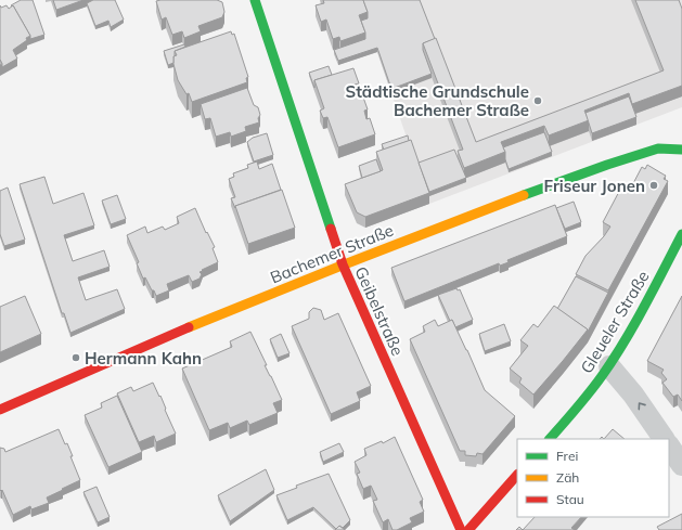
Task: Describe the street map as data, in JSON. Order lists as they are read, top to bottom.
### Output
{
  "streets": {
    "street": ["Bachemer Straße", "Geibelstraße", "Gleueler Straße"]
  },
  "crossings": [
    ["Bachemer Straße", "Geibelstraße"]
  ],
  "places": ["Städtische Grundschule Bachemer Straße", "Friseur Jonen", "Hermann Kahn"],
  "legend": ["Frei", "Zäh", "Stau"]
}
